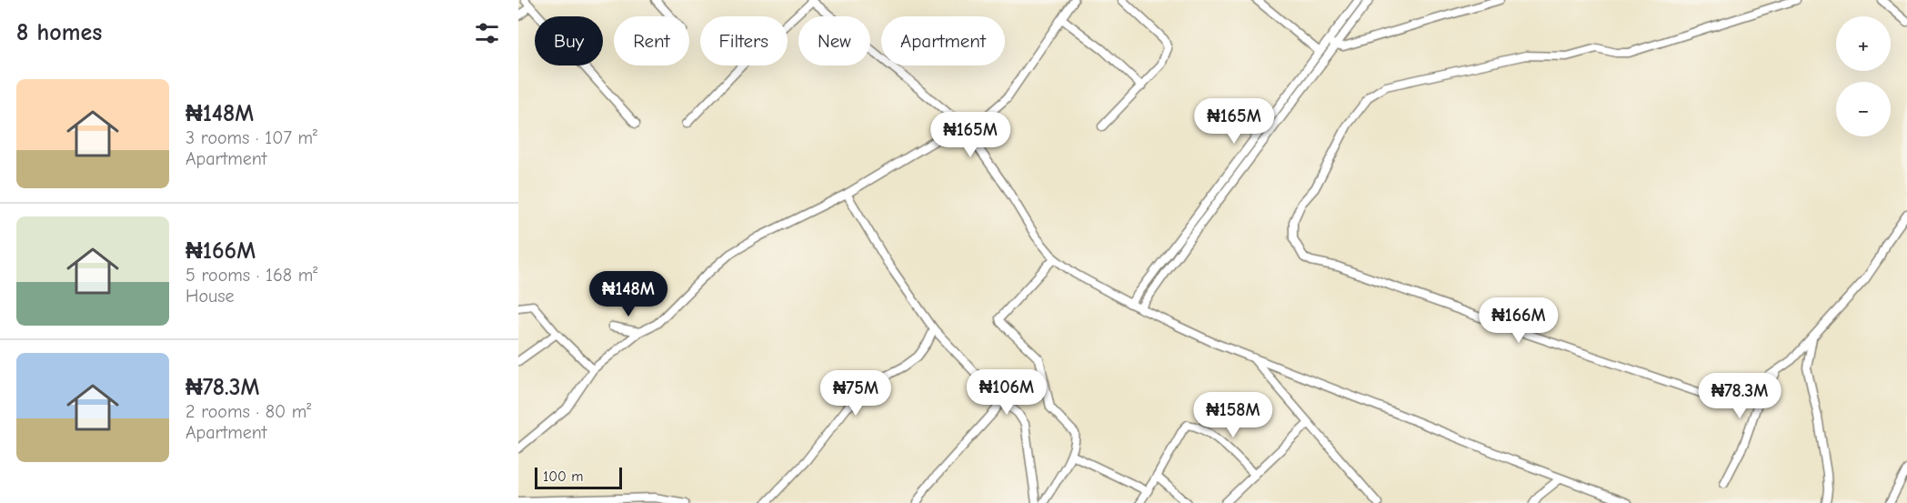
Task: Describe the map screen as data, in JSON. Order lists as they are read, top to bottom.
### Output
{
  "scale_bar": "100 m",
  "page": {
    "heading": "8 homes",
    "map_buttons": ["+", "−"],
    "chip": [
      "Buy",
      "Rent",
      "Filters",
      "New",
      "Apartment"
    ],
    "list": [
      {
        "name": "₦148M",
        "note": "3 rooms · 107 m² · Apartment"
      },
      {
        "name": "₦166M",
        "note": "5 rooms · 168 m² · House"
      },
      {
        "name": "₦78.3M",
        "note": "2 rooms · 80 m² · Apartment"
      }
    ],
    "price": [
      "₦165M",
      "₦165M",
      "₦148M",
      "₦166M",
      "₦106M",
      "₦75M",
      "₦78.3M",
      "₦158M"
    ],
    "scale": "100 m"
  }
}
